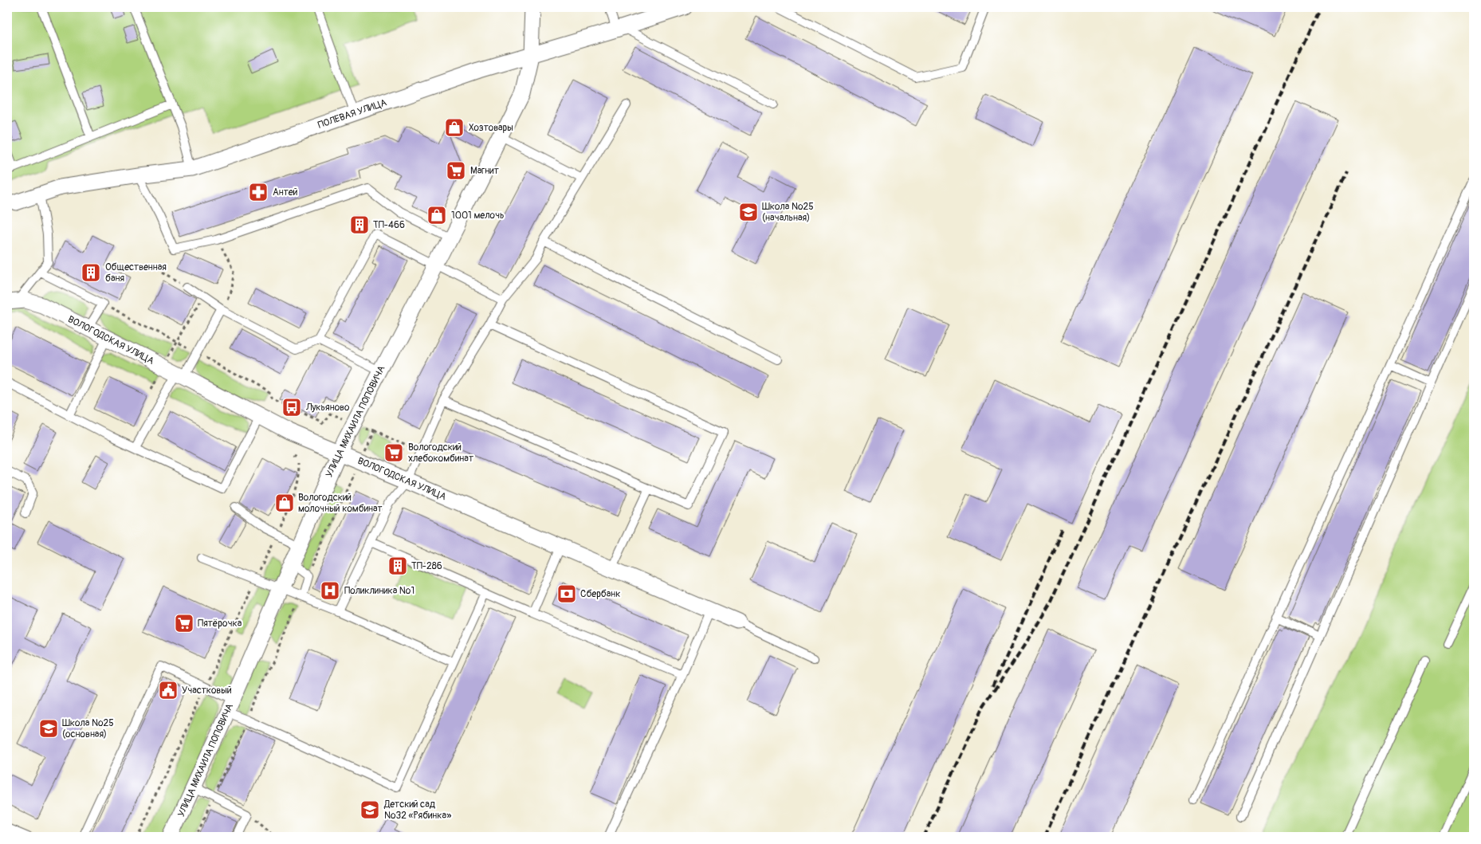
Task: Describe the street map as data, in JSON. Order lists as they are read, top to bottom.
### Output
{
  "streets": {
    "street": ["ПОЛЕВАЯ УЛИЦА", "ВОЛОГОДСКАЯ УЛИЦА", "УЛИЦА МИХАИЛА ПОПОВИЧА"]
  },
  "crossings": [
    ["ПОЛЕВАЯ УЛИЦА", "УЛИЦА МИХАИЛА ПОПОВИЧА"],
    ["ВОЛОГОДСКАЯ УЛИЦА", "УЛИЦА МИХАИЛА ПОПОВИЧА"]
  ],
  "places": {
    "shop": ["Хозтовары", "1001 мелочь", "Вологодский молочный комбинат"],
    "supermarket": ["Магнит", "Вологодский хлебокомбинат", "Пятёрочка"],
    "pharmacy": ["Антей"],
    "school or university": ["Школа №25 (начальная)", "Школа №25 (основная)", "Детский сад №32 «Рябинка»"],
    "building": ["ТП-466", "Общественная баня", "ТП-286"],
    "bus stop": ["Лукьяново"],
    "hospital": ["Поликлиника №1"],
    "bank": ["Сбербанк"],
    "public building": ["Участковый"]
  }
}
